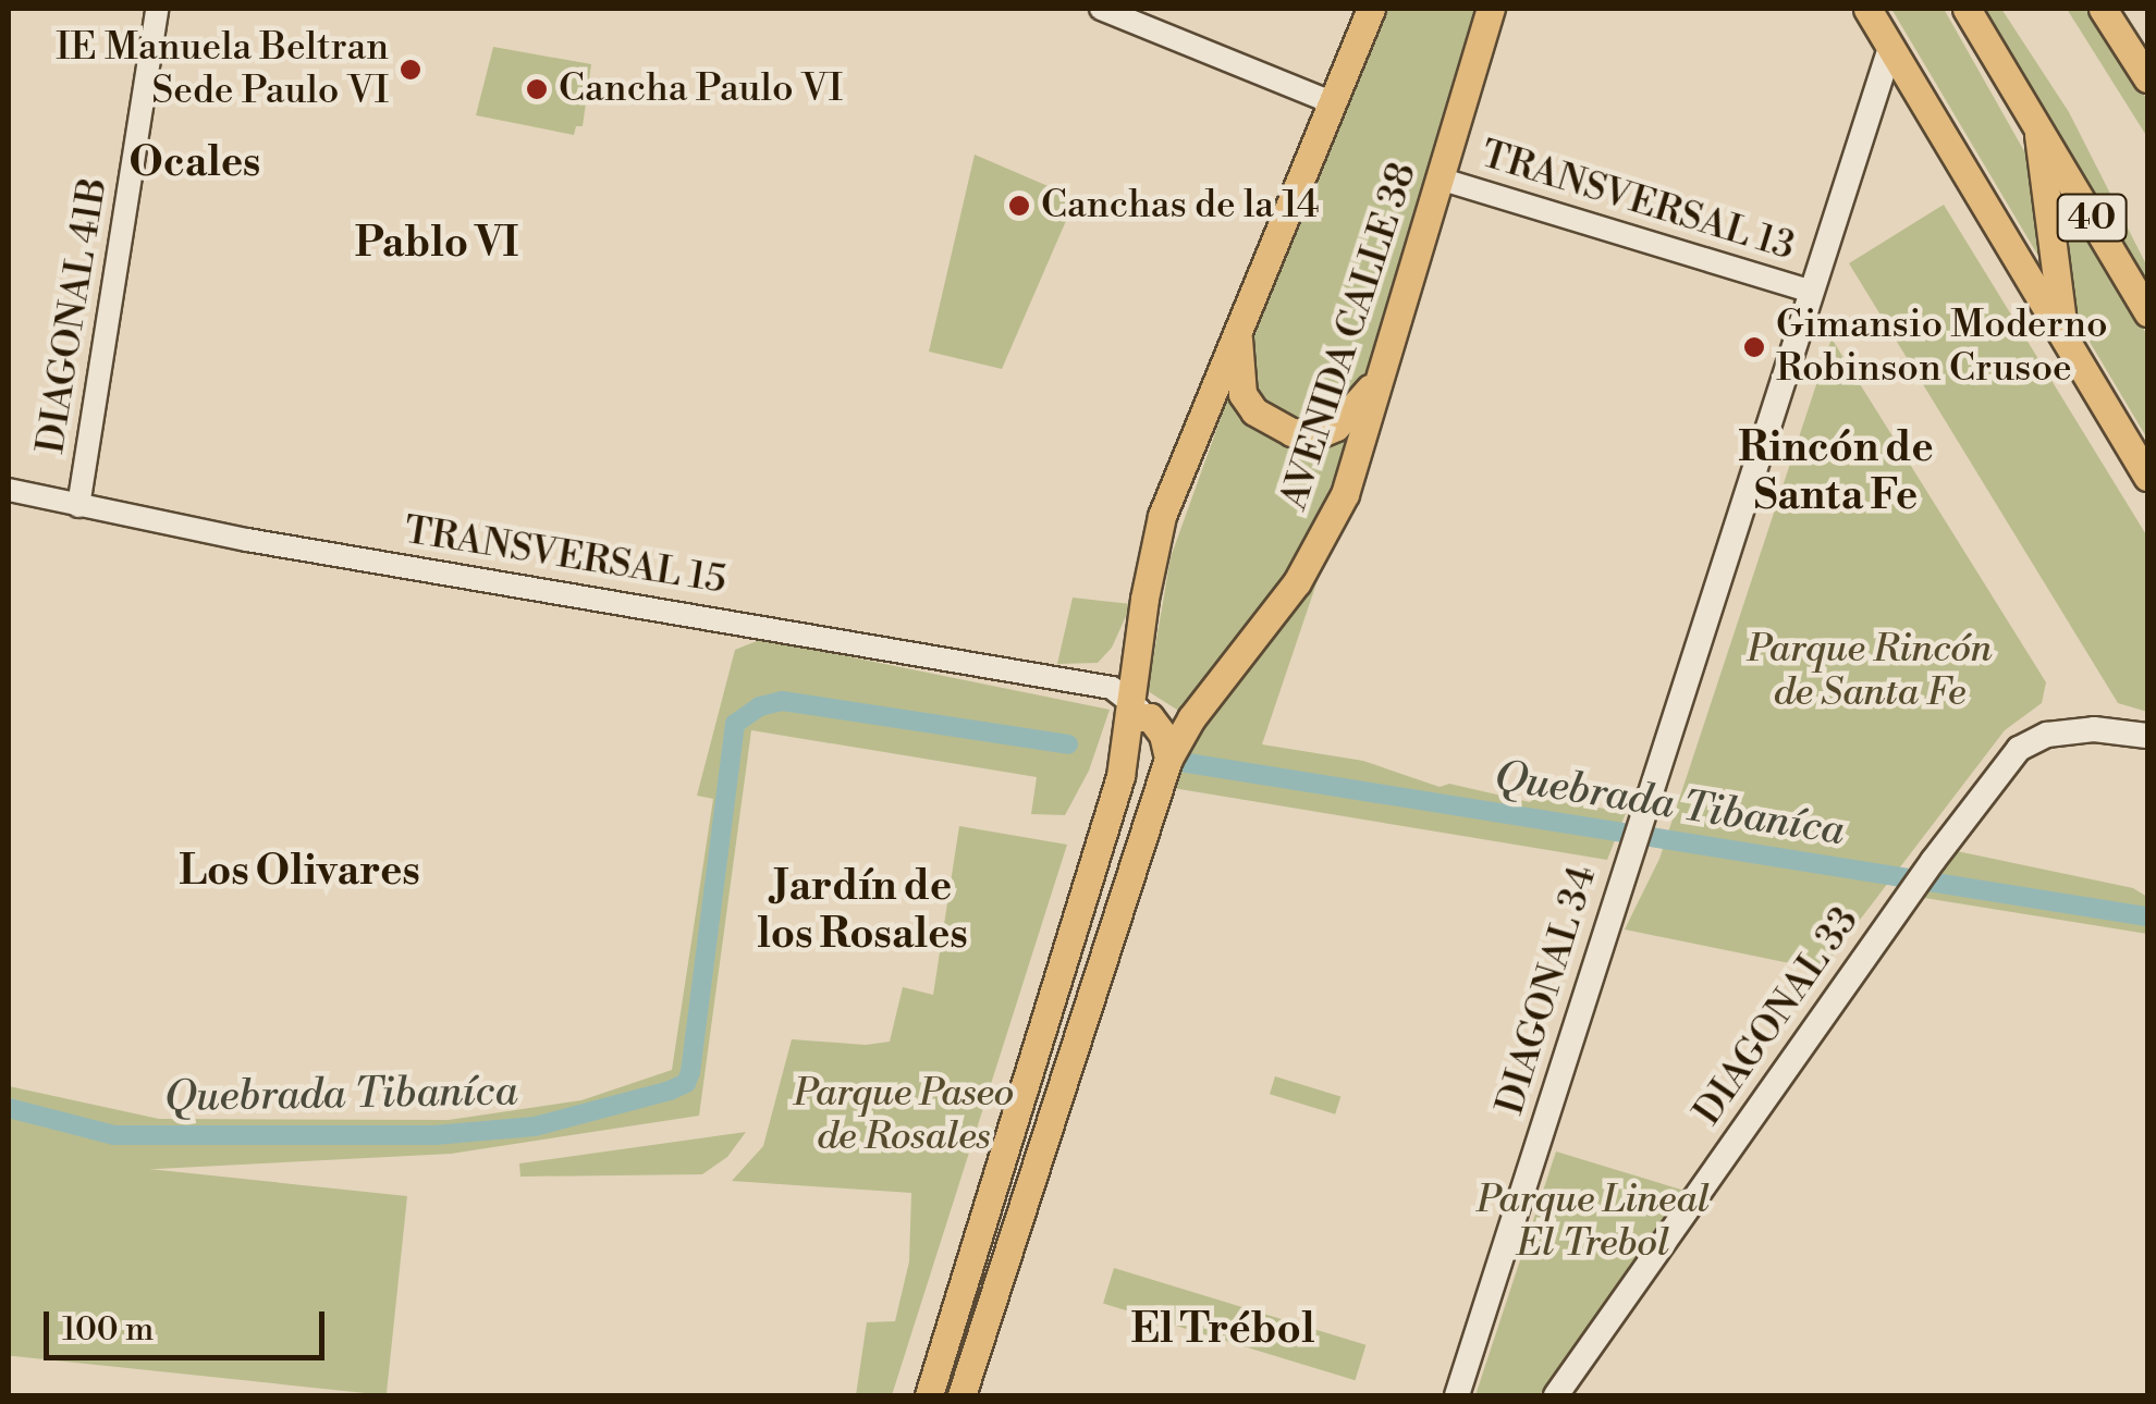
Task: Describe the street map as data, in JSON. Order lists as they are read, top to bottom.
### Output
{
  "streets": {
    "main road": [
      "40",
      "AVENIDA CALLE 38",
      "DIAGONAL 34",
      "DIAGONAL 33"
    ],
    "street": ["TRANSVERSAL 13", "DIAGONAL 41B", "TRANSVERSAL 15"]
  },
  "crossings": [
    ["TRANSVERSAL 13", "AVENIDA CALLE 38"],
    ["TRANSVERSAL 13", "DIAGONAL 34"],
    ["DIAGONAL 41B", "TRANSVERSAL 15"]
  ],
  "districts": [
    "Ocales",
    "Pablo VI",
    "Rincón de Santa Fe",
    "Los Olivares",
    "Jardín de los Rosales",
    "El Trébol"
  ],
  "water": ["Quebrada Tibaníca"],
  "parks": ["Parque Rincón de Santa Fe", "Parque Paseo de Rosales", "Parque Lineal El Trebol"],
  "places": [
    "IE Manuela Beltran Sede Paulo VI",
    "Cancha Paulo VI",
    "Canchas de la 14",
    "Gimansio Moderno Robinson Crusoe"
  ],
  "scale_bar": "100 m"
}
